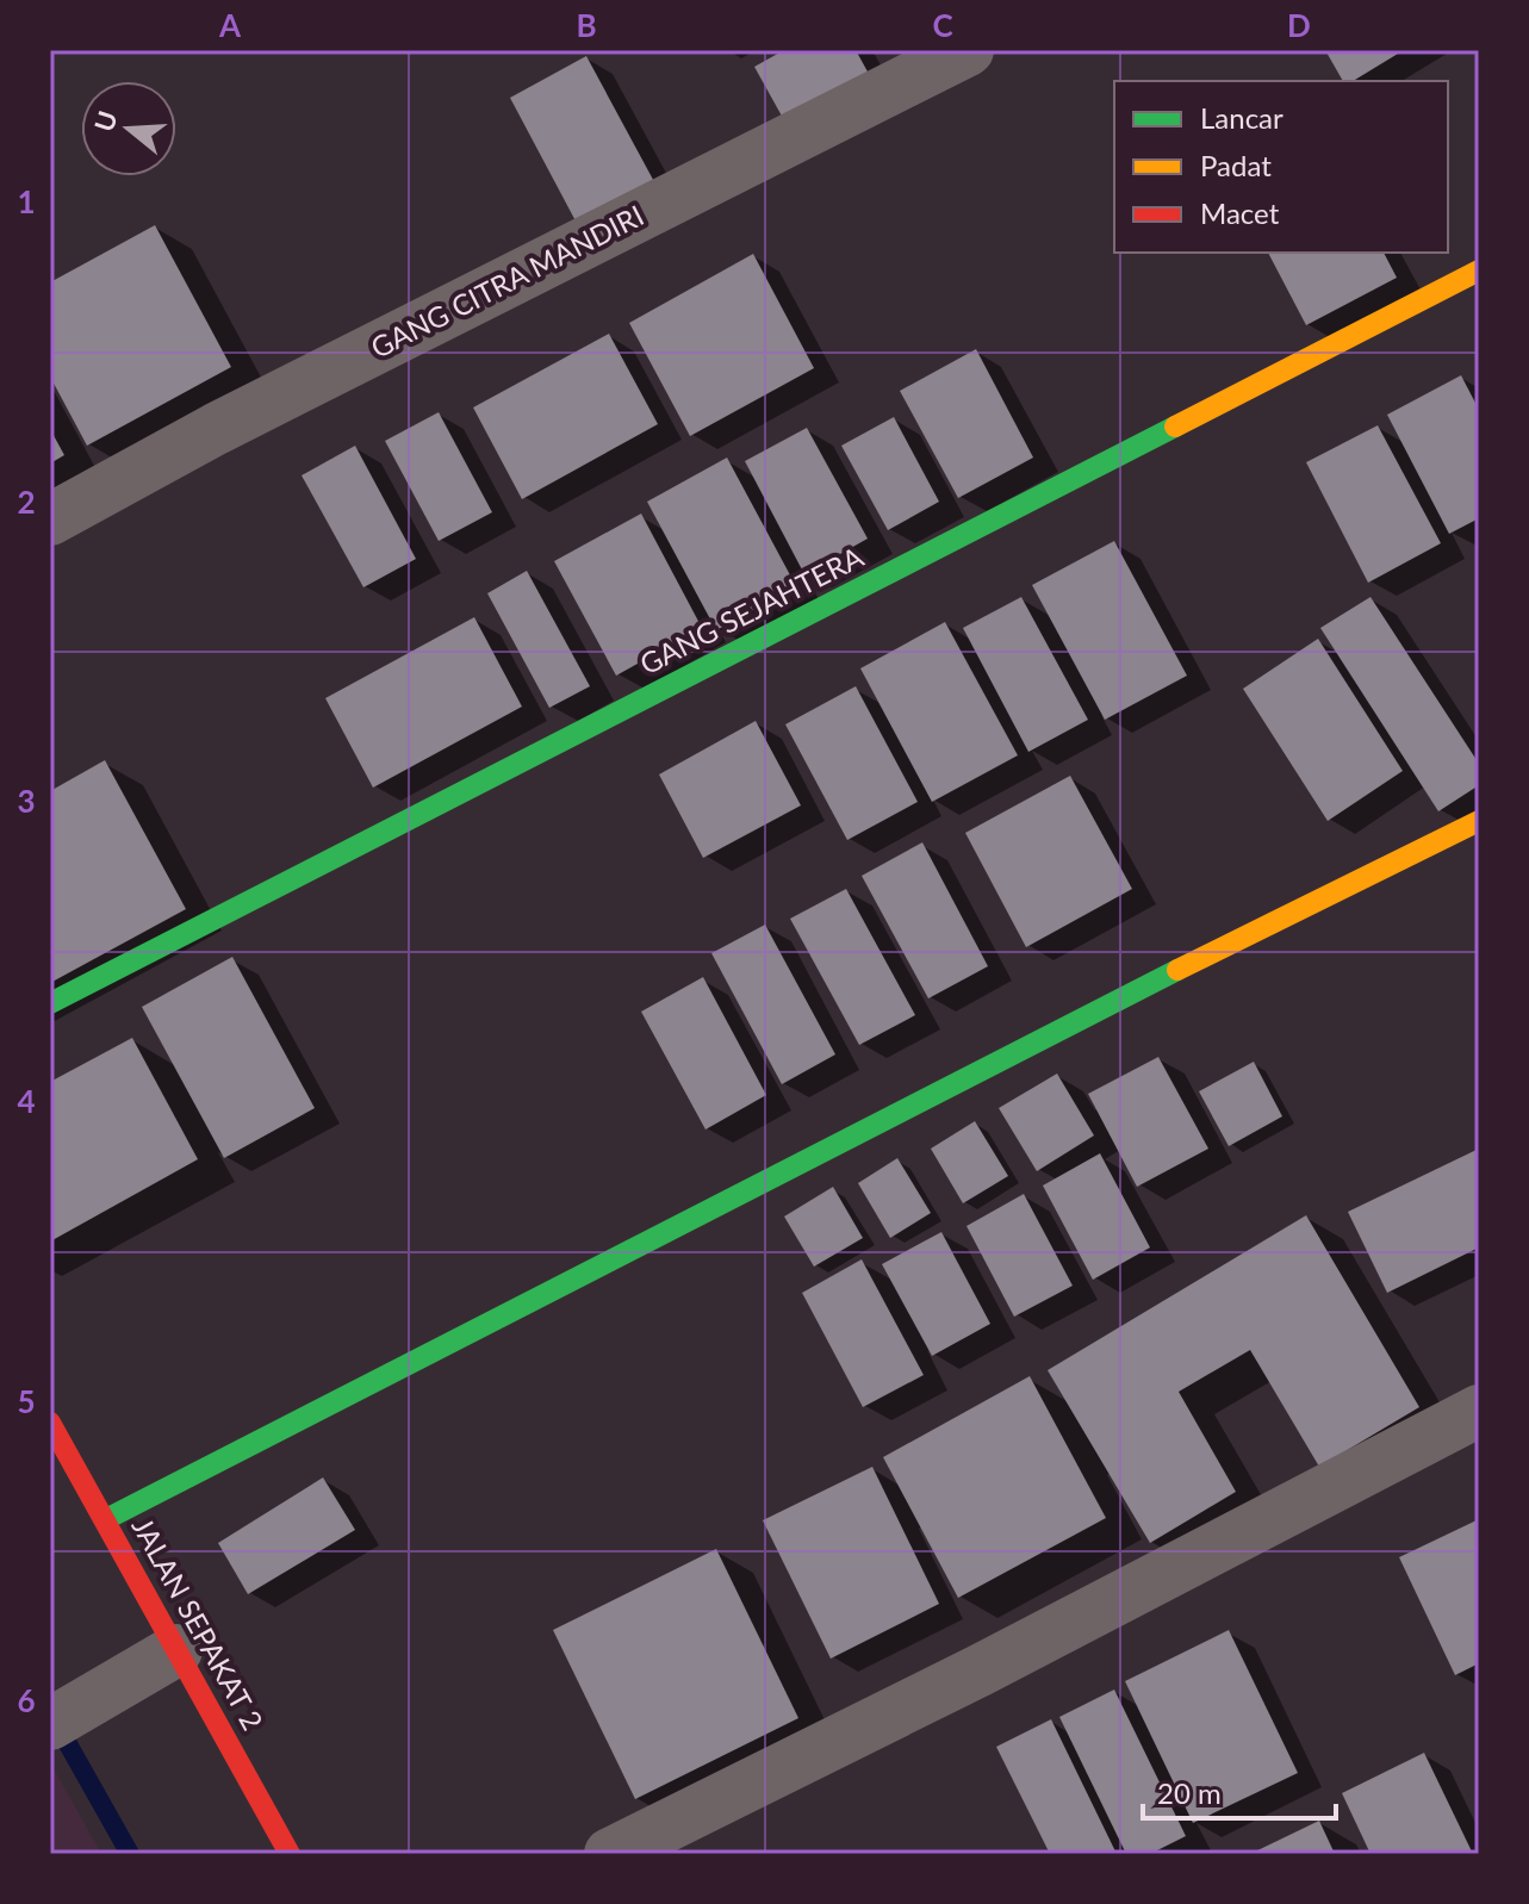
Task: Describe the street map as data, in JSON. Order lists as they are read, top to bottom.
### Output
{
  "streets": {
    "street": ["GANG CITRA MANDIRI", "GANG SEJAHTERA", "JALAN SEPAKAT 2"]
  },
  "legend": ["Lancar", "Padat", "Macet"],
  "scale_bar": "20 m",
  "north": "left",
  "grid": {
    "columns": [
      "A",
      "B",
      "C",
      "D"
    ],
    "rows": [
      "1",
      "2",
      "3",
      "4",
      "5",
      "6"
    ]
  }
}
